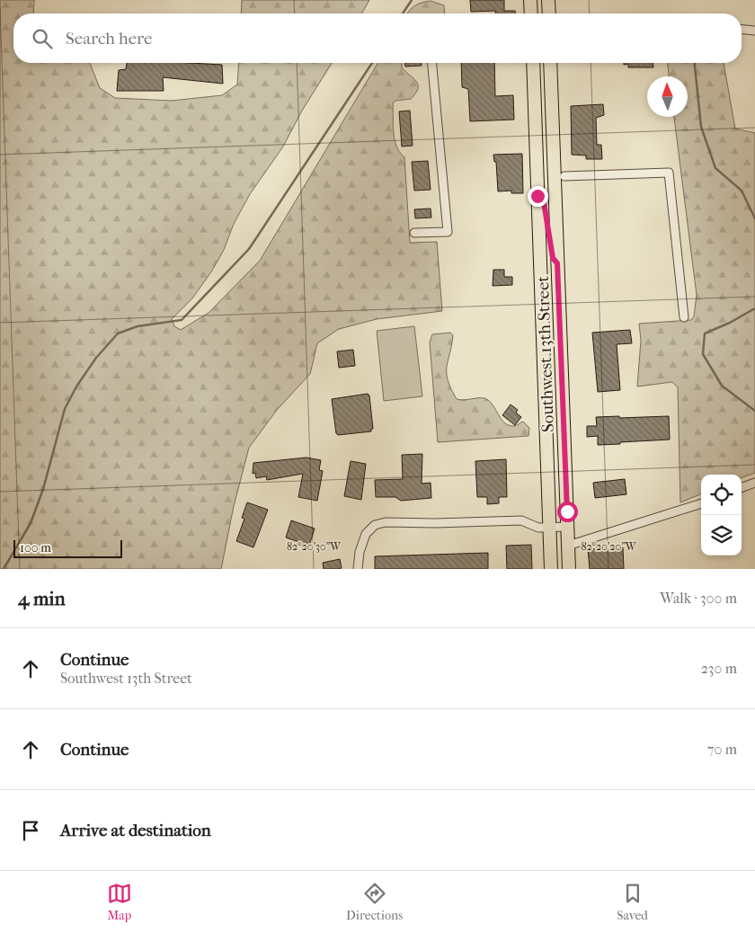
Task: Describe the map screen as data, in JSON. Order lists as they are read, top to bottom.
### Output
{
  "streets": {
    "main road": ["Southwest 13th Street"]
  },
  "scale_bar": "100 m",
  "north": "top",
  "page": {
    "search": "Search here",
    "scale": "100 m",
    "heading": ["4 min", "Walk · 300 m"],
    "list": [
      ["Continue", "Southwest 13th Street", "230 m"],
      ["Continue", "70 m"],
      "Arrive at destination"
    ],
    "nav": ["Map", "Directions", "Saved"]
  },
  "coordinates": ["82°20'30\"W", "82°20'20\"W"]
}
